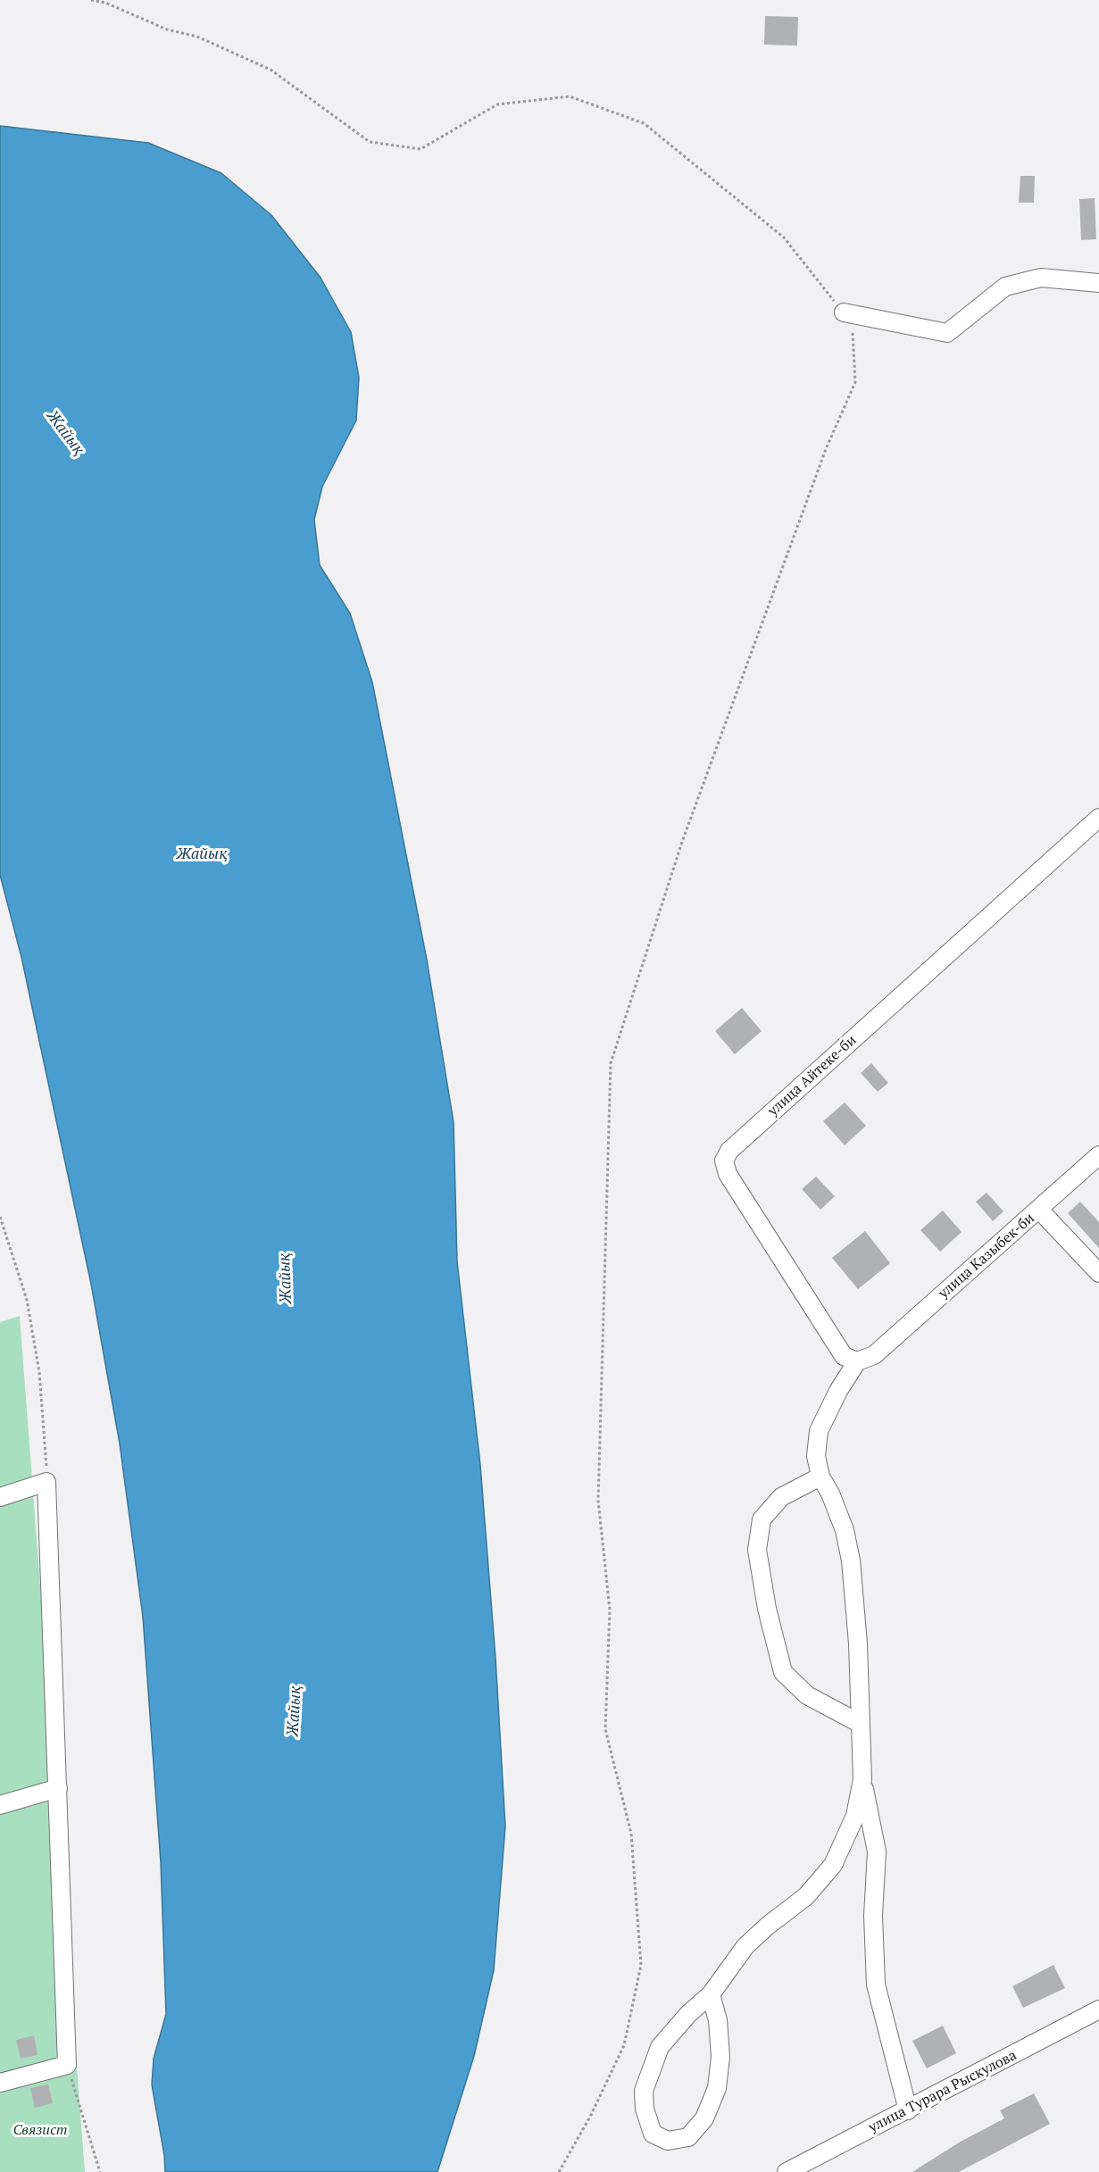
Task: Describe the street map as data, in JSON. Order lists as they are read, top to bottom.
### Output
{
  "streets": {
    "street": ["улица Айтеке-би", "улица Казыбек-би", "улица Турара Рыскулова"]
  },
  "crossings": [
    ["улица Айтеке-би", "улица Казыбек-би"]
  ],
  "water": ["Жайық"],
  "parks": ["Связист"]
}
